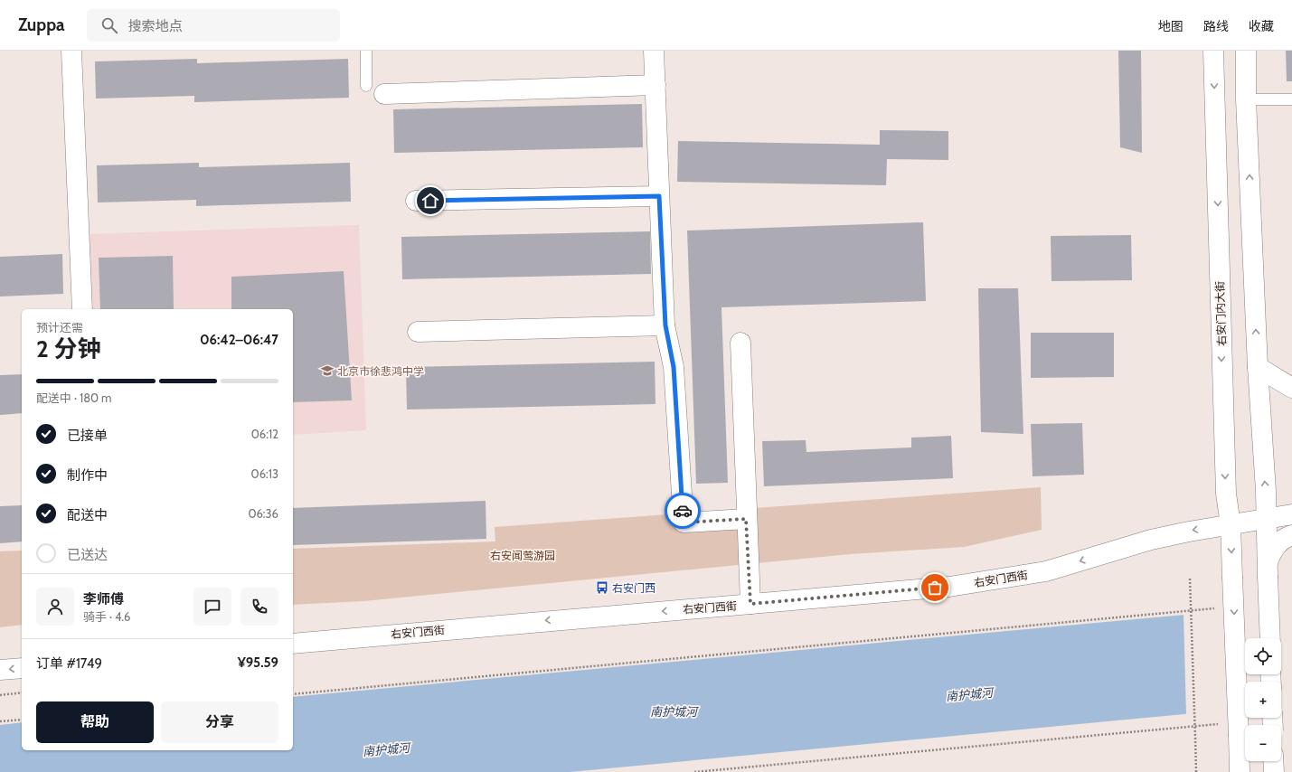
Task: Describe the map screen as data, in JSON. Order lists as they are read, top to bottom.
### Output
{
  "streets": {
    "street": ["右安门内大街", "右安门西街"]
  },
  "crossings": [
    ["右安门内大街", "右安门西街"]
  ],
  "one_way": ["右安门西街"],
  "water": ["南护城河"],
  "parks": ["右安闻莺游园"],
  "places": {
    "school or university": ["北京市徐悲鸿中学"],
    "bus stop": ["右安门西"]
  },
  "page": {
    "header": "Zuppa",
    "search": "搜索地点",
    "nav": ["地图", "路线", "收藏"],
    "heading": ["2 分钟", "预计还需", "06:42–06:47"],
    "panel": [
      "李师傅",
      "骑手 · 4.6",
      "订单 #1749",
      "¥95.59"
    ],
    "bar": "配送中 · 180 m",
    "list": [
      ["已接单", "06:12"],
      ["制作中", "06:13"],
      ["配送中", "06:36"],
      "已送达"
    ],
    "map_buttons": ["+", "−"],
    "buttons": ["帮助", "分享"]
  }
}
